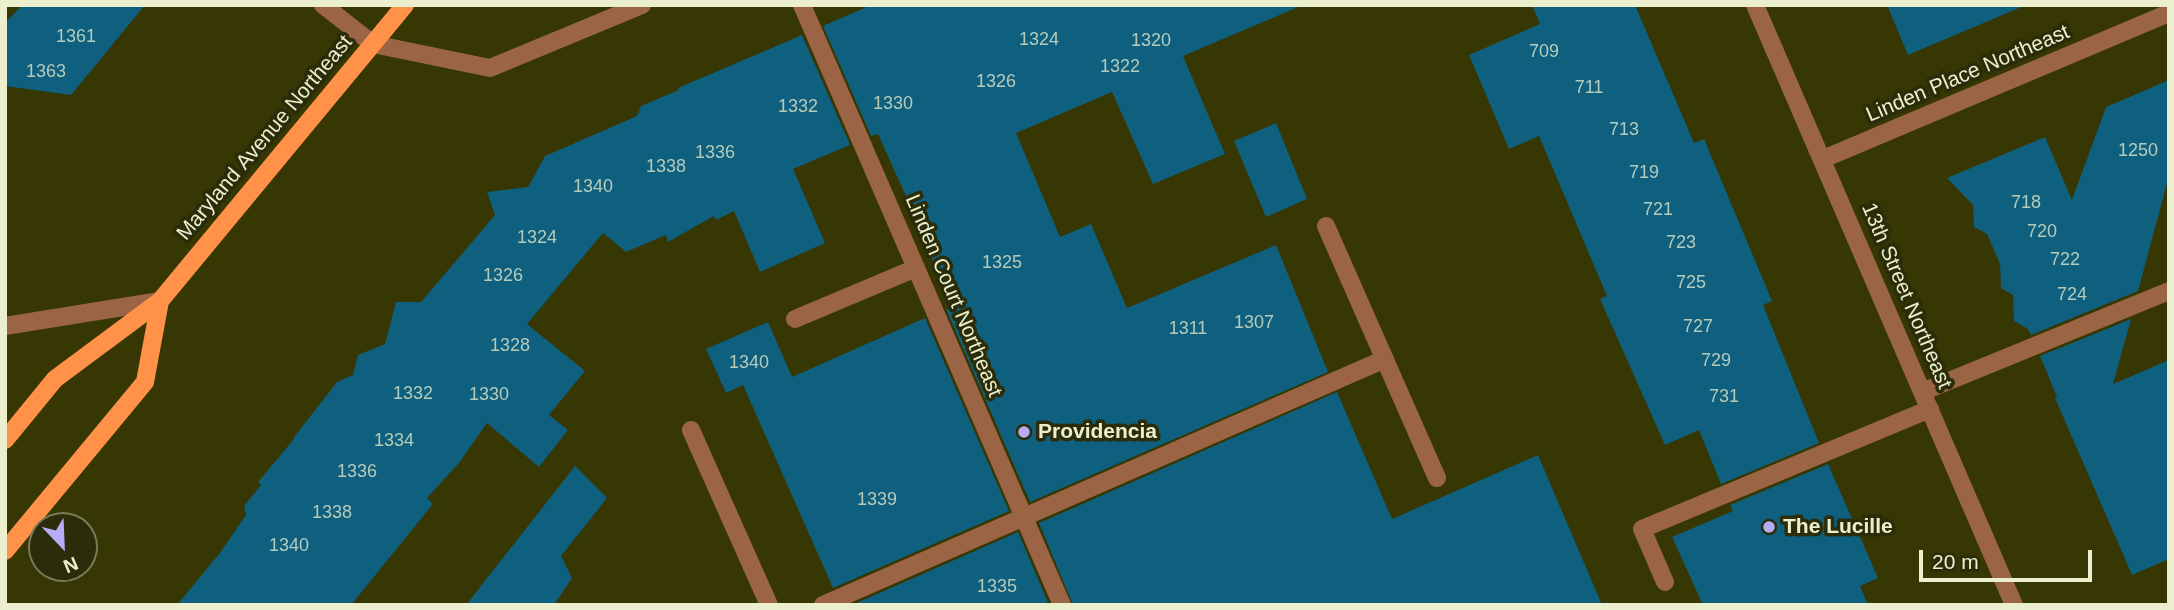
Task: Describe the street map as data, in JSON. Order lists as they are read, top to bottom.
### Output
{
  "streets": {
    "main road": ["Maryland Avenue Northeast"],
    "street": ["Linden Place Northeast", "Linden Court Northeast", "13th Street Northeast"]
  },
  "crossings": [
    ["Linden Place Northeast", "13th Street Northeast"]
  ],
  "places": ["Providencia", "The Lucille"],
  "house_numbers": [
    "1361",
    "1324",
    "1320",
    "709",
    "1322",
    "1363",
    "1326",
    "711",
    "1330",
    "1332",
    "713",
    "1250",
    "1336",
    "1338",
    "719",
    "1340",
    "718",
    "721",
    "720",
    "1324",
    "723",
    "722",
    "1325",
    "1326",
    "725",
    "724",
    "1307",
    "727",
    "1311",
    "1328",
    "729",
    "1340",
    "1332",
    "1330",
    "731",
    "1334",
    "1336",
    "1339",
    "1338",
    "1340",
    "1335"
  ],
  "scale_bar": "20 m",
  "north": "bottom right"
}
